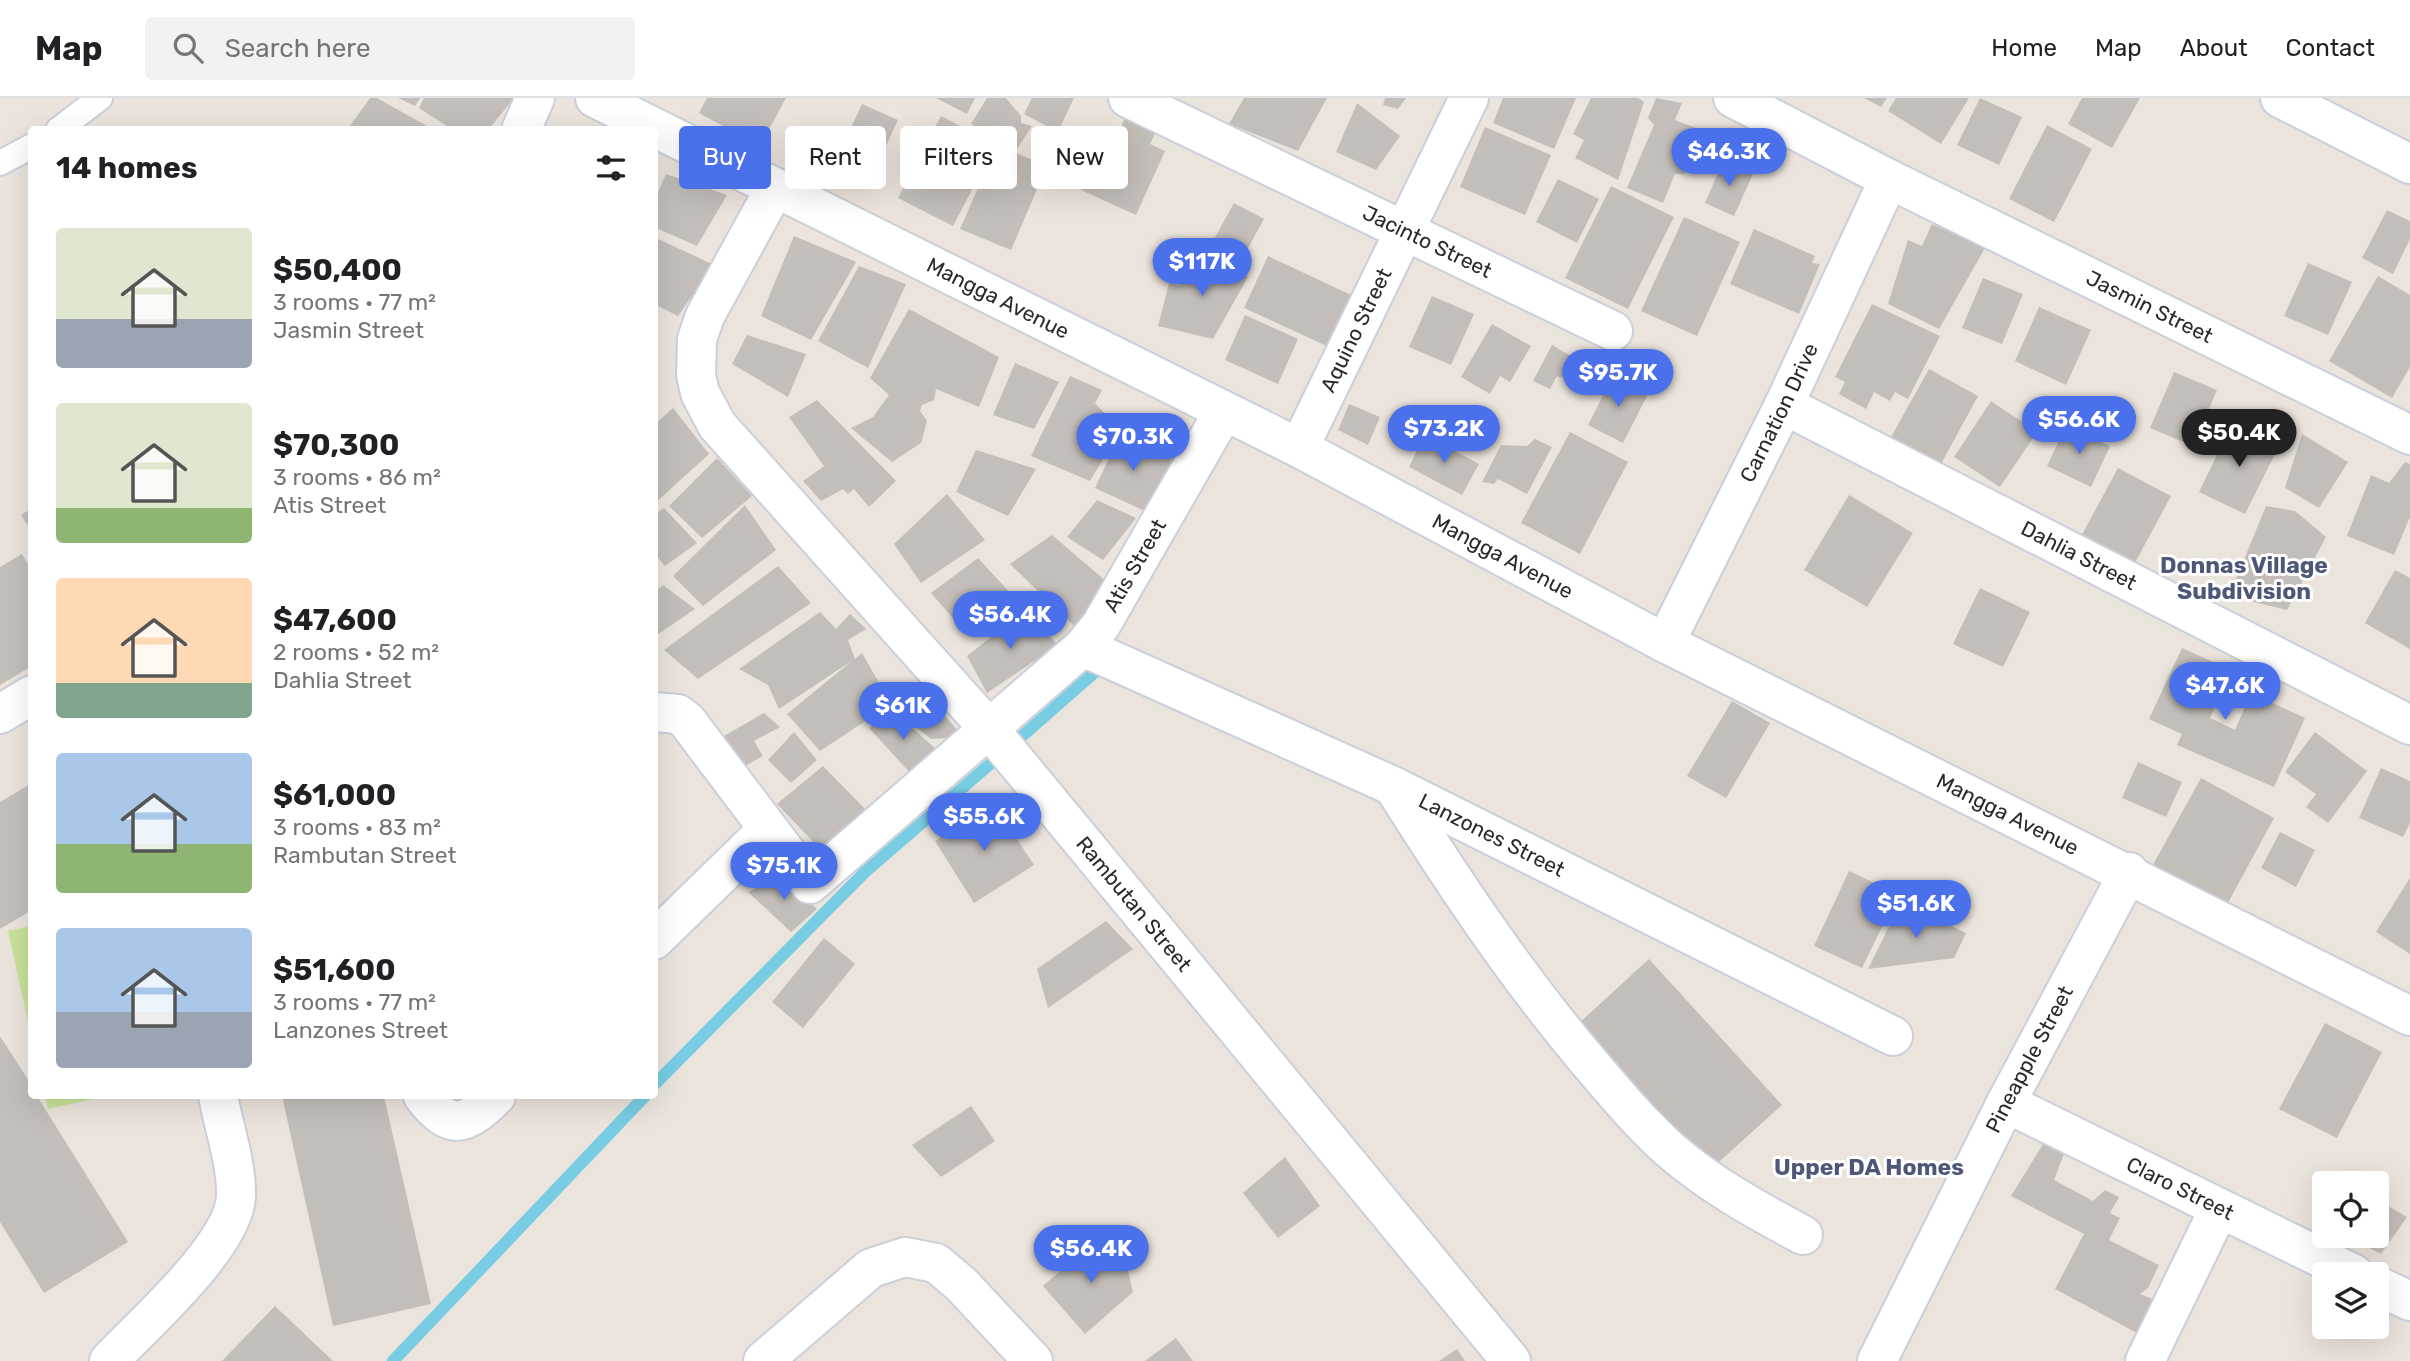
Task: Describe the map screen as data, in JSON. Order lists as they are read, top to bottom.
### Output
{
  "streets": {
    "street": [
      "Jacinto Street",
      "Mangga Avenue",
      "Jasmin Street",
      "Aquino Street",
      "Carnation Drive",
      "Dahlia Street",
      "Atis Street",
      "Lanzones Street",
      "Rambutan Street",
      "Pineapple Street",
      "Claro Street"
    ]
  },
  "crossings": [
    ["Jacinto Street", "Aquino Street"],
    ["Mangga Avenue", "Aquino Street"],
    ["Mangga Avenue", "Carnation Drive"],
    ["Mangga Avenue", "Atis Street"],
    ["Mangga Avenue", "Rambutan Street"],
    ["Mangga Avenue", "Pineapple Street"],
    ["Jasmin Street", "Carnation Drive"],
    ["Carnation Drive", "Dahlia Street"],
    ["Atis Street", "Lanzones Street"],
    ["Atis Street", "Rambutan Street"],
    ["Pineapple Street", "Claro Street"]
  ],
  "districts": ["Donnas Village Subdivision", "Upper DA Homes"],
  "page": {
    "header": "Map",
    "search": "Search here",
    "nav": [
      "Home",
      "Map",
      "About",
      "Contact"
    ],
    "chip": [
      "Buy",
      "Rent",
      "Filters",
      "New"
    ],
    "heading": "14 homes",
    "price": [
      "$46.3K",
      "$117K",
      "$95.7K",
      "$56.6K",
      "$73.2K",
      "$50.4K",
      "$70.3K",
      "$56.4K",
      "$47.6K",
      "$61K",
      "$55.6K",
      "$75.1K",
      "$51.6K",
      "$56.4K"
    ],
    "list": [
      {
        "name": "$50,400",
        "note": "3 rooms · 77 m² · Jasmin Street"
      },
      {
        "name": "$70,300",
        "note": "3 rooms · 86 m² · Atis Street"
      },
      {
        "name": "$47,600",
        "note": "2 rooms · 52 m² · Dahlia Street"
      },
      {
        "name": "$61,000",
        "note": "3 rooms · 83 m² · Rambutan Street"
      },
      {
        "name": "$51,600",
        "note": "3 rooms · 77 m² · Lanzones Street"
      }
    ]
  }
}
